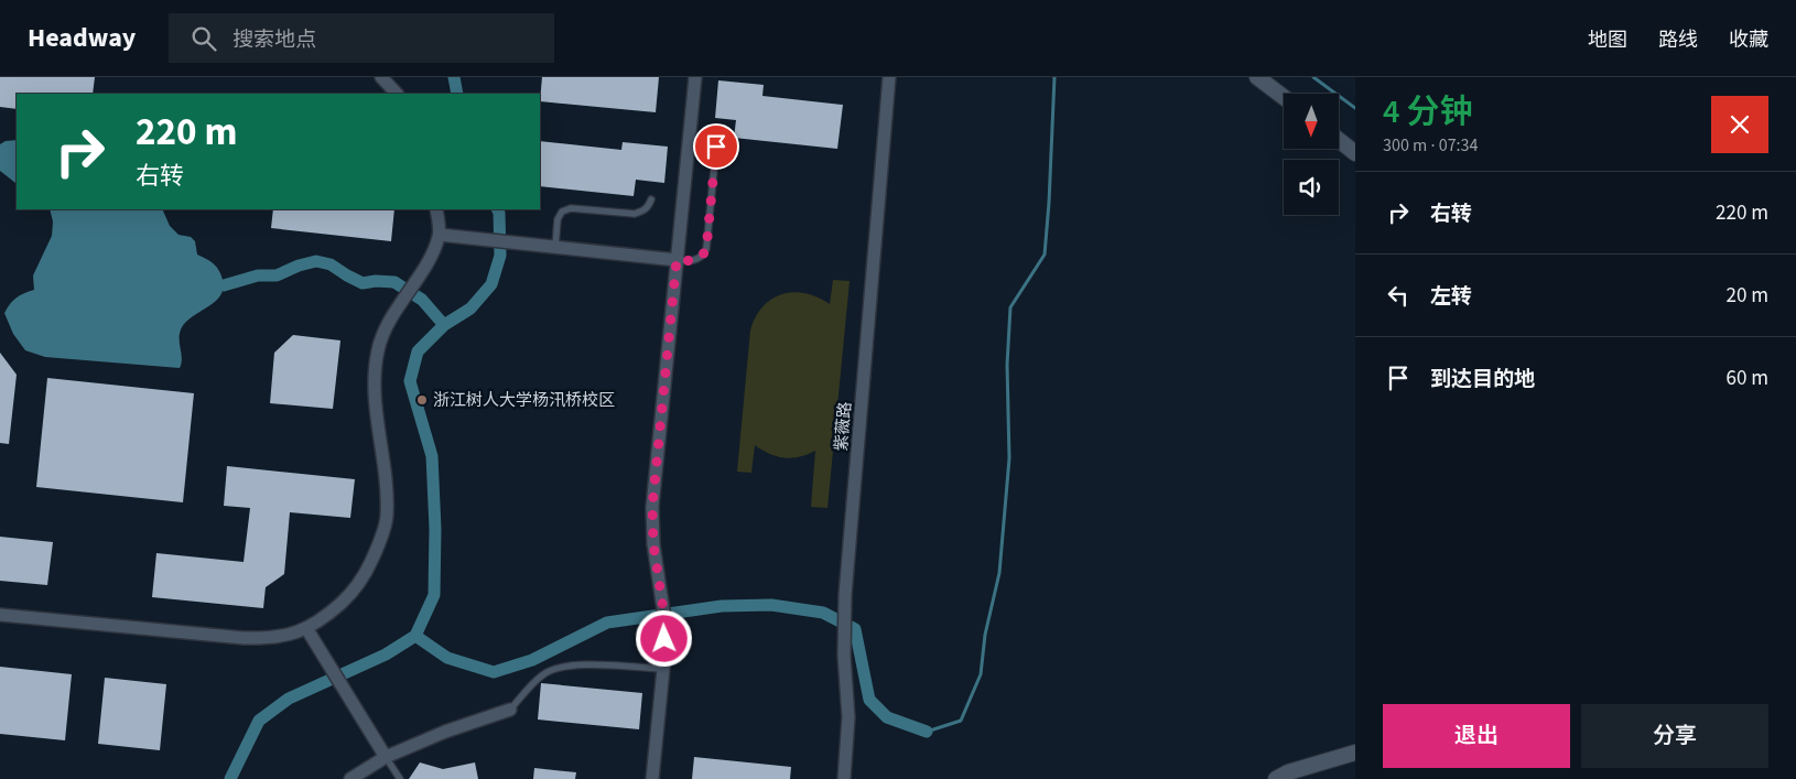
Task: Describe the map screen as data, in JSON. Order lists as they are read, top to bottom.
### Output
{
  "streets": {
    "street": ["紫薇路"]
  },
  "places": ["浙江树人大学杨汛桥校区"],
  "north": "bottom",
  "page": {
    "header": "Headway",
    "search": "搜索地点",
    "nav": ["地图", "路线", "收藏"],
    "heading": ["4 分钟", "300 m · 07:34"],
    "turn": ["220 m", "右转"],
    "list": [
      {
        "name": "右转",
        "value": "220 m"
      },
      {
        "name": "左转",
        "value": "20 m"
      },
      {
        "name": "到达目的地",
        "value": "60 m"
      }
    ],
    "buttons": ["退出", "分享"]
  }
}
